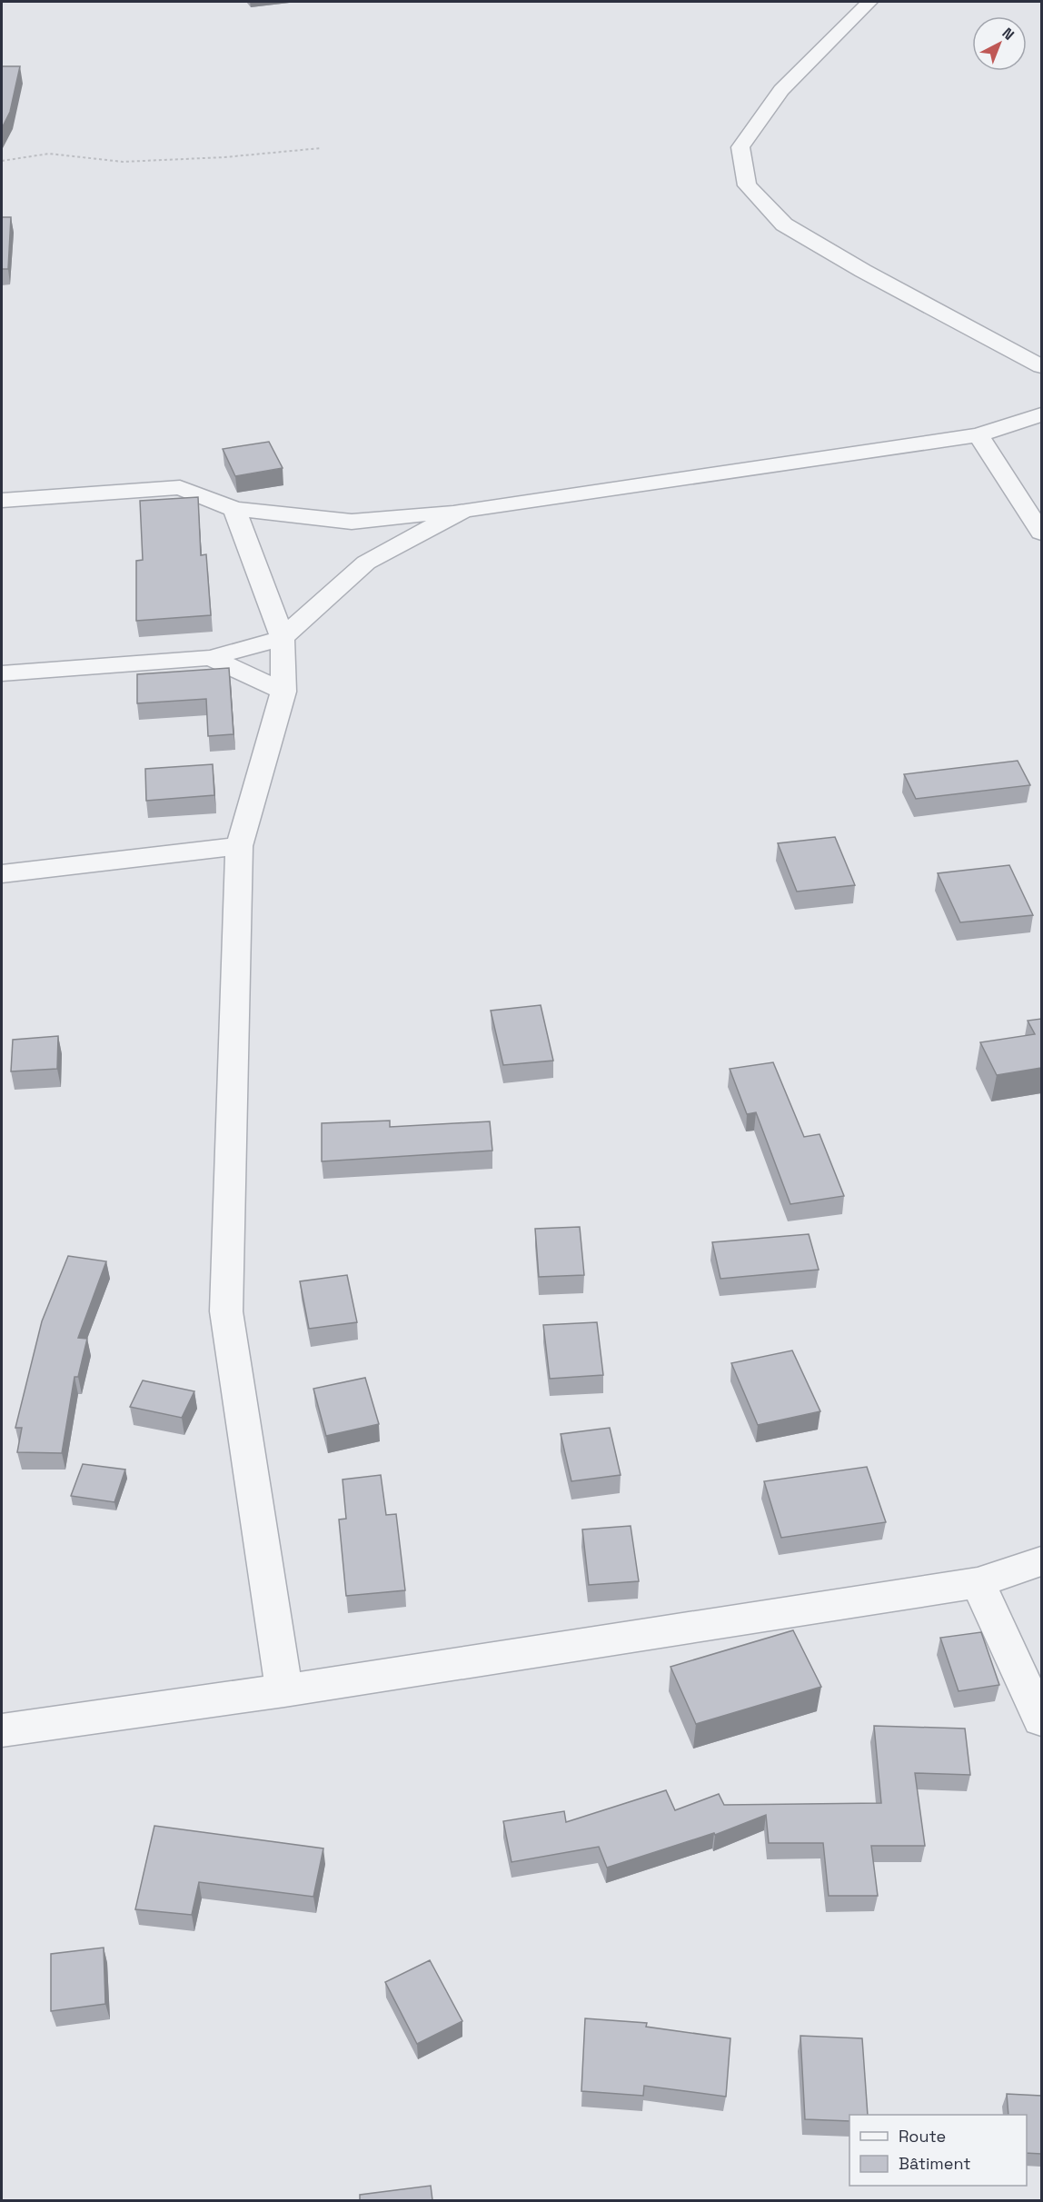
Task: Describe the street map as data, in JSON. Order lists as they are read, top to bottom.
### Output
{
  "legend": ["Route", "Bâtiment"],
  "north": "top right"
}
